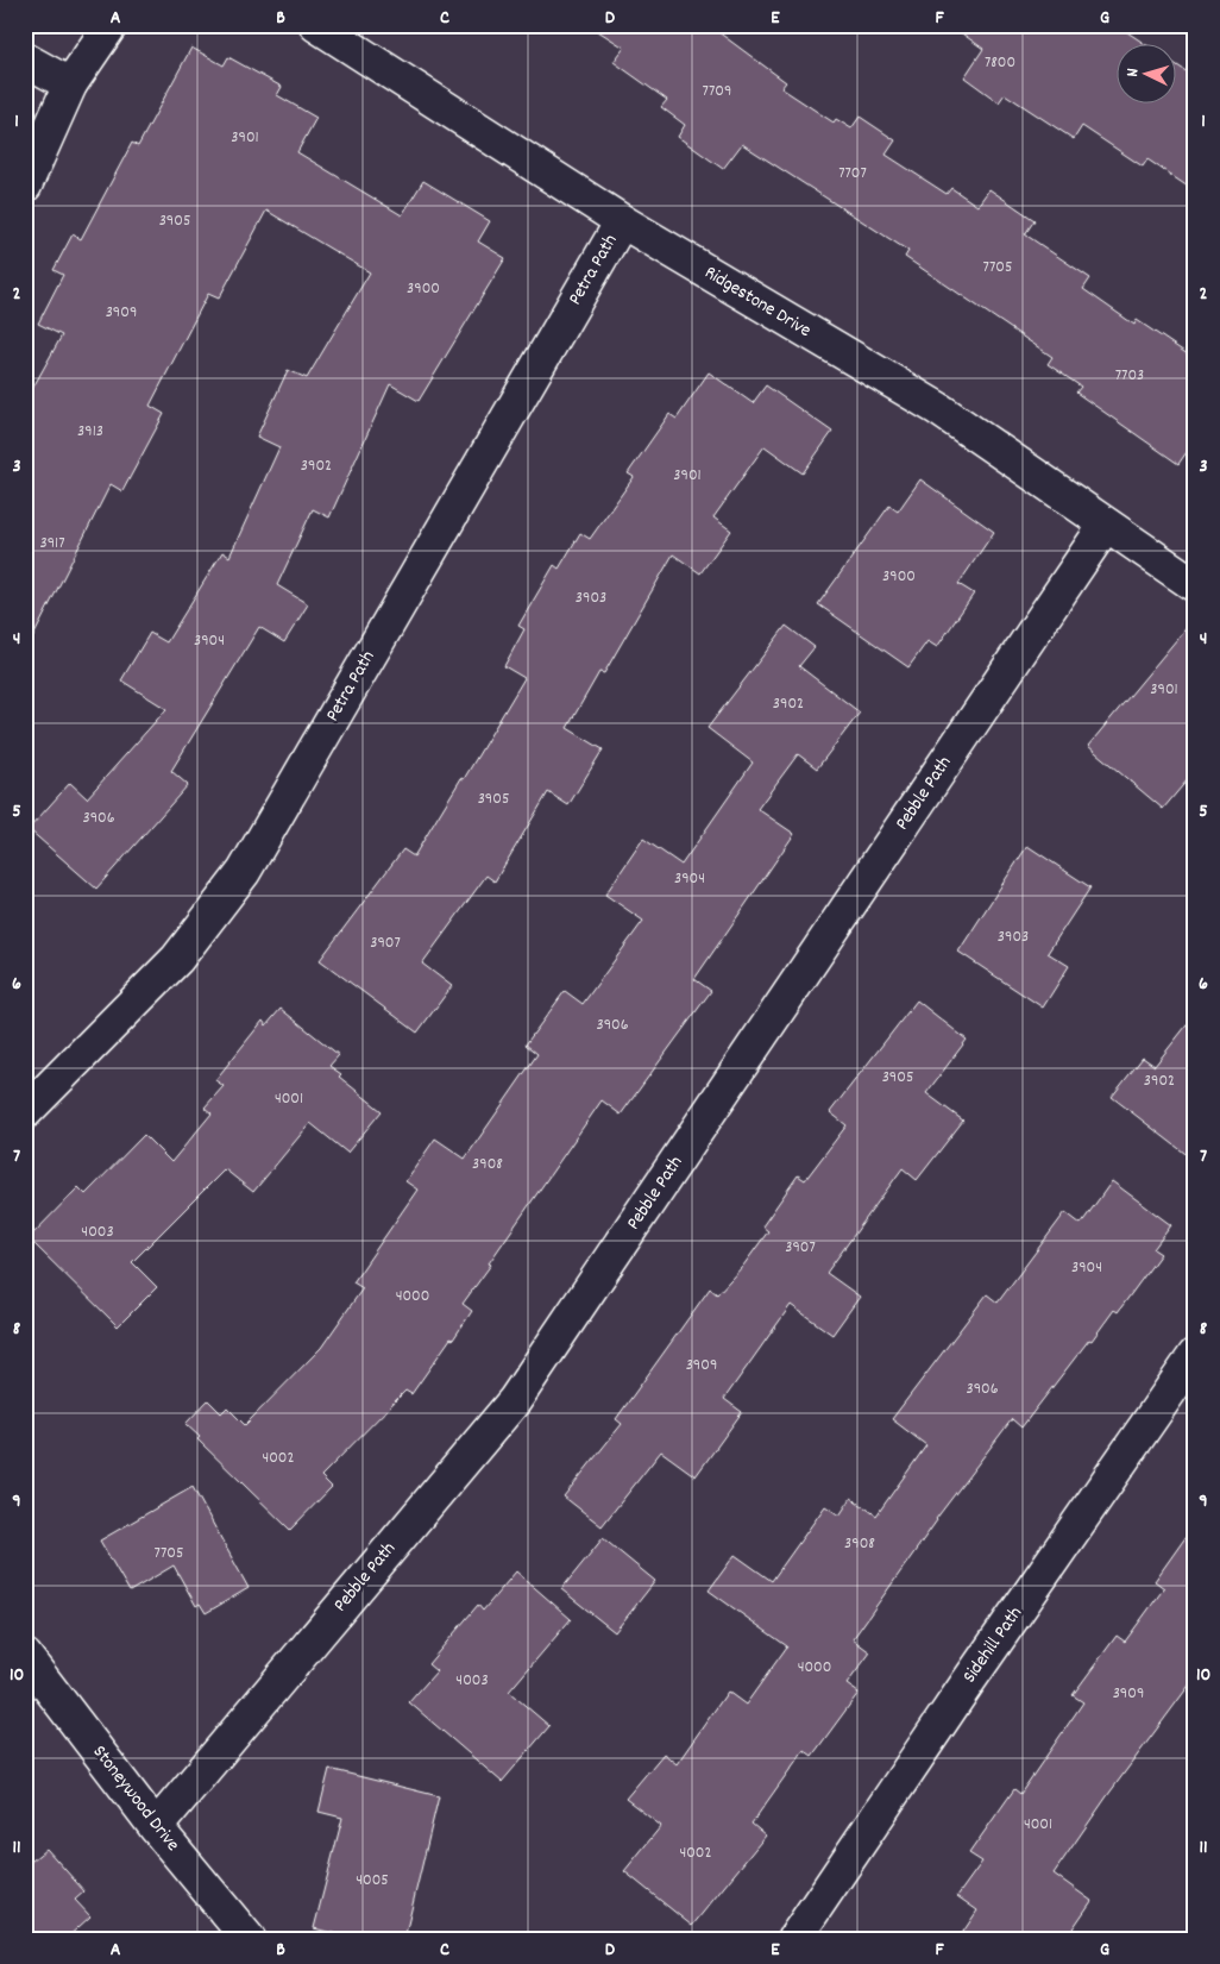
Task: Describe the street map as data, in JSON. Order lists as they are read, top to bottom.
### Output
{
  "streets": {
    "street": [
      "Petra Path",
      "Ridgestone Drive",
      "Pebble Path",
      "Sidehill Path",
      "Stoneywood Drive"
    ]
  },
  "crossings": [
    ["Petra Path", "Ridgestone Drive"],
    ["Ridgestone Drive", "Pebble Path"],
    ["Pebble Path", "Stoneywood Drive"]
  ],
  "house_numbers": [
    "7800",
    "7709",
    "3901",
    "7707",
    "3905",
    "7705",
    "3900",
    "3909",
    "7703",
    "3913",
    "3902",
    "3901",
    "3917",
    "3900",
    "3903",
    "3904",
    "3901",
    "3902",
    "3905",
    "3906",
    "3904",
    "3903",
    "3907",
    "3906",
    "3905",
    "3902",
    "4001",
    "3908",
    "4003",
    "3907",
    "3904",
    "4000",
    "3909",
    "3906",
    "4002",
    "3908",
    "7705",
    "4000",
    "4003",
    "3909",
    "4001",
    "4002",
    "4005"
  ],
  "north": "left",
  "grid": {
    "columns": [
      "A",
      "B",
      "C",
      "D",
      "E",
      "F",
      "G"
    ],
    "rows": [
      "1",
      "2",
      "3",
      "4",
      "5",
      "6",
      "7",
      "8",
      "9",
      "10",
      "11"
    ]
  }
}
